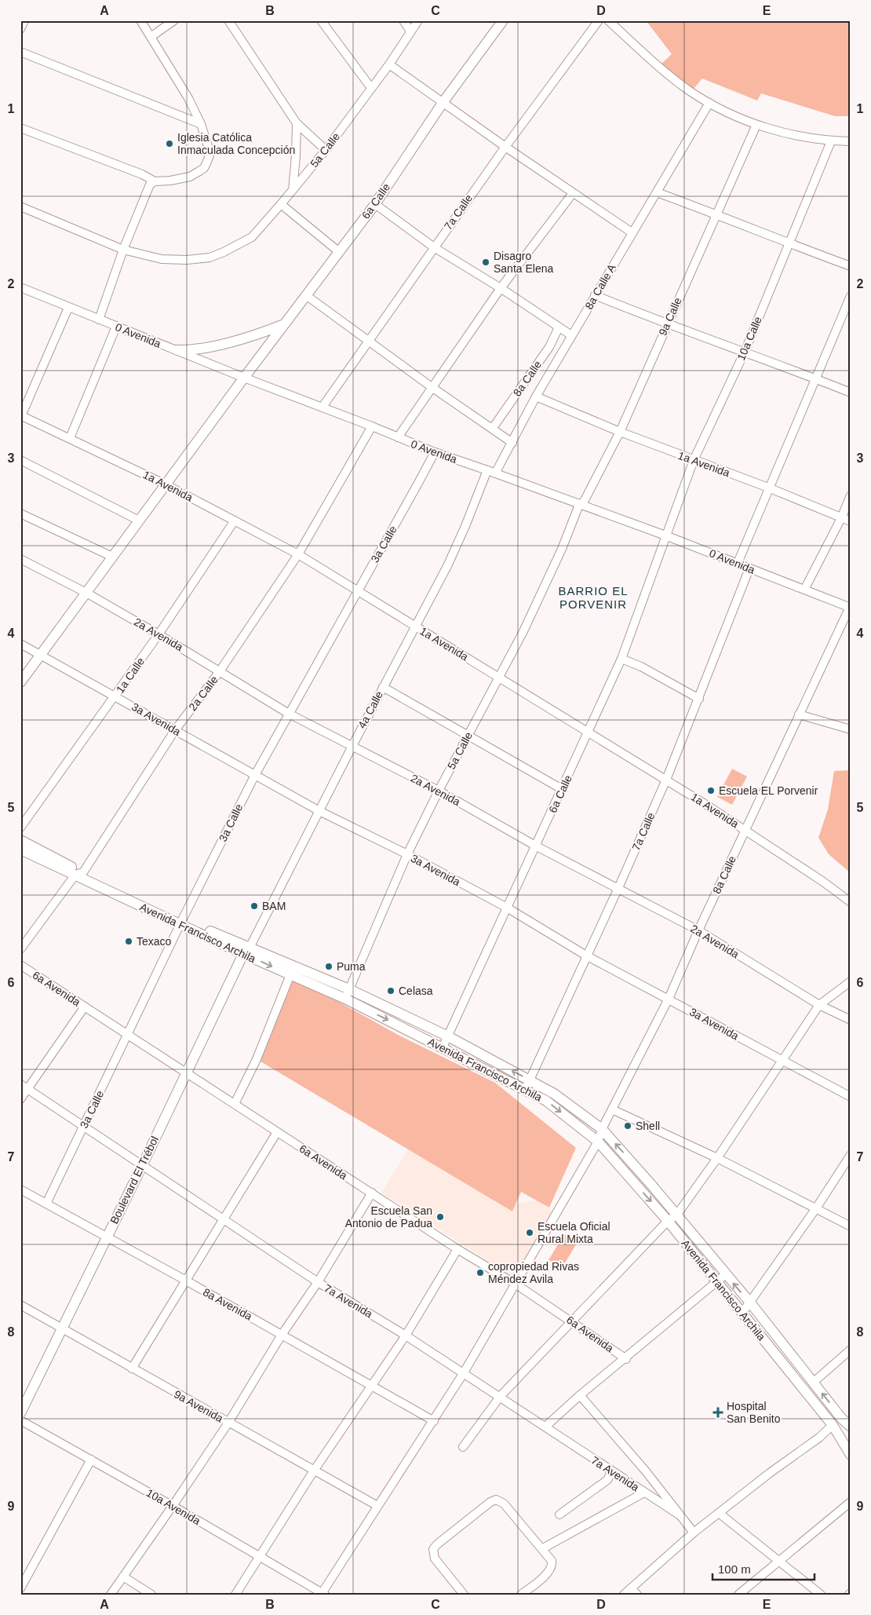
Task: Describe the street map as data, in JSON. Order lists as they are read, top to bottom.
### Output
{
  "streets": {
    "main road": ["6a Calle", "Avenida Francisco Archila", "Boulevard El Trébol"],
    "street": [
      "5a Calle",
      "7a Calle",
      "8a Calle A",
      "9a Calle",
      "0 Avenida",
      "10a Calle",
      "8a Calle",
      "1a Avenida",
      "3a Calle",
      "2a Avenida",
      "1a Calle",
      "2a Calle",
      "4a Calle",
      "3a Avenida",
      "6a Avenida",
      "7a Avenida",
      "8a Avenida",
      "9a Avenida",
      "10a Avenida"
    ]
  },
  "crossings": [
    ["5a Calle", "9a Calle"],
    ["5a Calle", "0 Avenida"],
    ["5a Calle", "1a Avenida"],
    ["5a Calle", "2a Avenida"],
    ["5a Calle", "3a Avenida"],
    ["5a Calle", "Avenida Francisco Archila"],
    ["6a Calle", "0 Avenida"],
    ["6a Calle", "10a Calle"],
    ["6a Calle", "1a Avenida"],
    ["6a Calle", "2a Avenida"],
    ["6a Calle", "3a Avenida"],
    ["6a Calle", "Avenida Francisco Archila"],
    ["7a Calle", "0 Avenida"],
    ["7a Calle", "1a Avenida"],
    ["7a Calle", "2a Avenida"],
    ["7a Calle", "3a Avenida"],
    ["7a Calle", "Avenida Francisco Archila"],
    ["8a Calle A", "0 Avenida"],
    ["8a Calle A", "1a Avenida"],
    ["8a Calle A", "4a Calle"],
    ["9a Calle", "0 Avenida"],
    ["9a Calle", "1a Avenida"],
    ["0 Avenida", "10a Calle"],
    ["0 Avenida", "8a Calle"],
    ["0 Avenida", "3a Calle"],
    ["0 Avenida", "2a Calle"],
    ["0 Avenida", "4a Calle"],
    ["10a Calle", "1a Avenida"],
    ["8a Calle", "1a Avenida"],
    ["8a Calle", "2a Avenida"],
    ["8a Calle", "3a Avenida"],
    ["8a Calle", "Avenida Francisco Archila"],
    ["8a Calle", "6a Avenida"],
    ["8a Calle", "7a Avenida"],
    ["8a Calle", "8a Avenida"],
    ["8a Calle", "9a Avenida"],
    ["8a Calle", "10a Avenida"],
    ["1a Avenida", "3a Calle"],
    ["1a Avenida", "1a Calle"],
    ["1a Avenida", "2a Calle"],
    ["1a Avenida", "4a Calle"],
    ["3a Calle", "2a Avenida"],
    ["3a Calle", "3a Avenida"],
    ["3a Calle", "Avenida Francisco Archila"],
    ["3a Calle", "6a Avenida"],
    ["3a Calle", "7a Avenida"],
    ["3a Calle", "8a Avenida"],
    ["2a Avenida", "1a Calle"],
    ["2a Avenida", "2a Calle"],
    ["2a Avenida", "4a Calle"],
    ["1a Calle", "3a Avenida"],
    ["2a Calle", "3a Avenida"],
    ["2a Calle", "Avenida Francisco Archila"],
    ["4a Calle", "3a Avenida"],
    ["4a Calle", "Avenida Francisco Archila"],
    ["4a Calle", "Boulevard El Trébol"],
    ["Avenida Francisco Archila", "Boulevard El Trébol"],
    ["6a Avenida", "Boulevard El Trébol"],
    ["Boulevard El Trébol", "7a Avenida"],
    ["Boulevard El Trébol", "8a Avenida"],
    ["Boulevard El Trébol", "9a Avenida"]
  ],
  "districts": ["BARRIO EL PORVENIR"],
  "places": {
    "other": [
      "Iglesia Católica Inmaculada Concepción",
      "Disagro Santa Elena",
      "Escuela EL Porvenir",
      "BAM",
      "Texaco",
      "Puma",
      "Celasa",
      "Shell",
      "Escuela San Antonio de Padua",
      "Escuela Oficial Rural Mixta",
      "copropiedad Rivas Méndez Avila"
    ],
    "health": ["Hospital San Benito"]
  },
  "scale_bar": "100 m",
  "grid": {
    "columns": [
      "A",
      "B",
      "C",
      "D",
      "E"
    ],
    "rows": [
      "1",
      "2",
      "3",
      "4",
      "5",
      "6",
      "7",
      "8",
      "9"
    ]
  }
}
